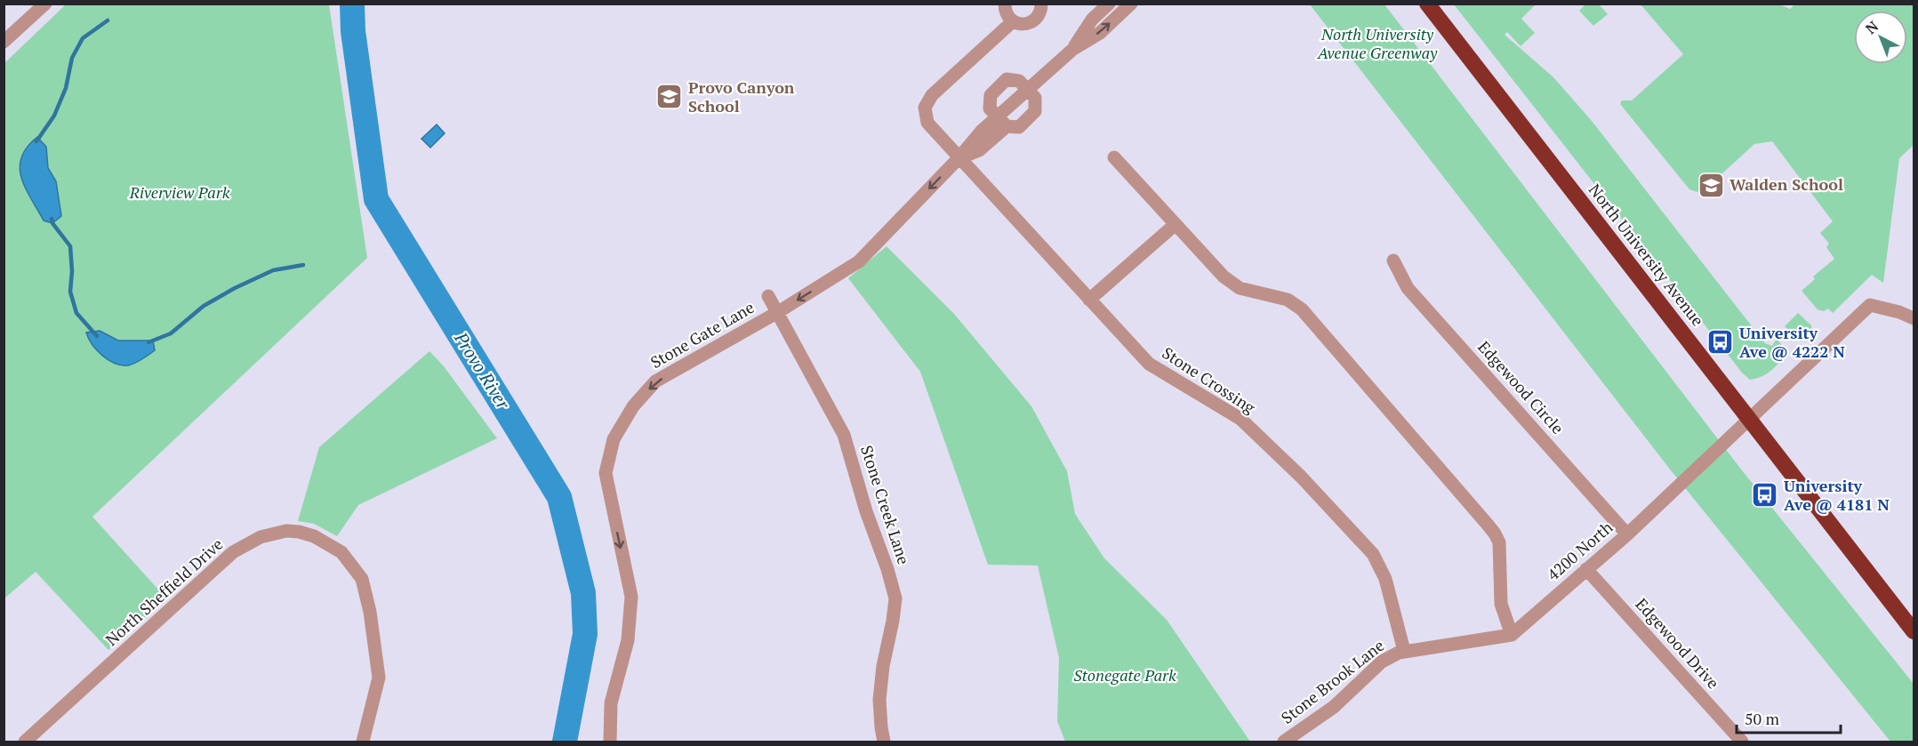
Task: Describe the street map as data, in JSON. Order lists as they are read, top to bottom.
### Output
{
  "streets": {
    "highway": ["North University Avenue"],
    "street": [
      "Stone Gate Lane",
      "Stone Crossing",
      "Edgewood Circle",
      "Stone Creek Lane",
      "4200 North",
      "North Sheffield Drive",
      "Edgewood Drive",
      "Stone Brook Lane"
    ]
  },
  "crossings": [
    ["North University Avenue", "4200 North"],
    ["Stone Gate Lane", "Stone Crossing"],
    ["Stone Gate Lane", "Stone Creek Lane"],
    ["Stone Crossing", "Stone Brook Lane"],
    ["Edgewood Circle", "4200 North"],
    ["4200 North", "Edgewood Drive"]
  ],
  "water": ["Provo River"],
  "parks": ["North University Avenue Greenway", "Riverview Park", "Stonegate Park"],
  "places": {
    "school or university": ["Provo Canyon School", "Walden School"],
    "bus stop": ["University Ave @ 4222 N", "University Ave @ 4181 N"]
  },
  "scale_bar": "50 m",
  "north": "top left"
}
